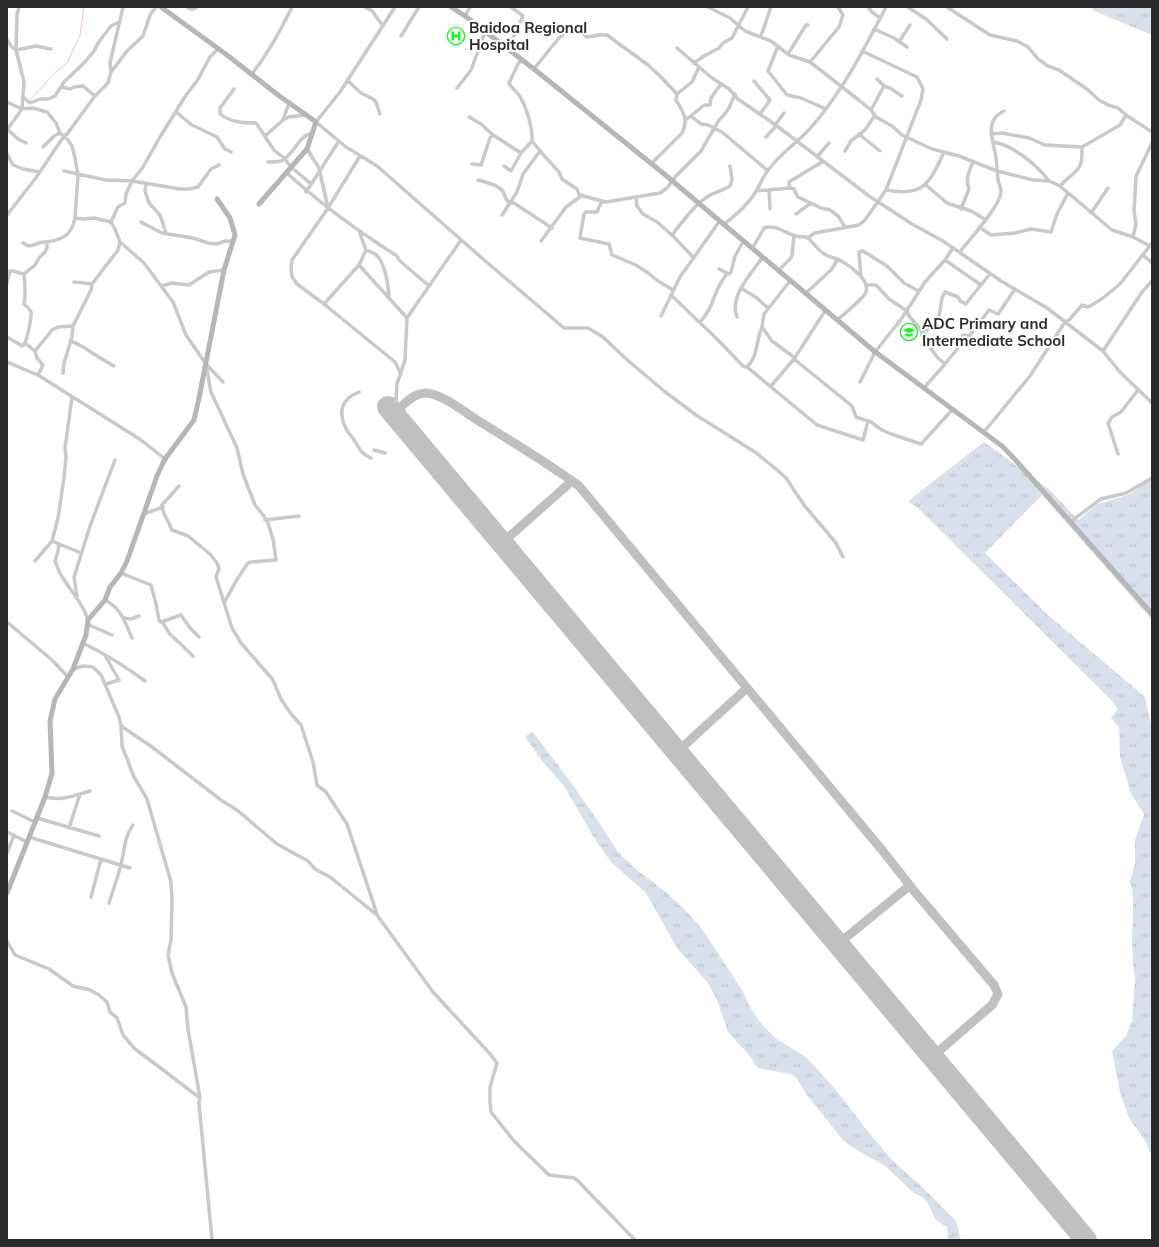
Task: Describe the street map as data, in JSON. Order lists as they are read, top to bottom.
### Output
{
  "places": {
    "hospital": ["Baidoa Regional Hospital"],
    "school or university": ["ADC Primary and Intermediate School"]
  }
}
